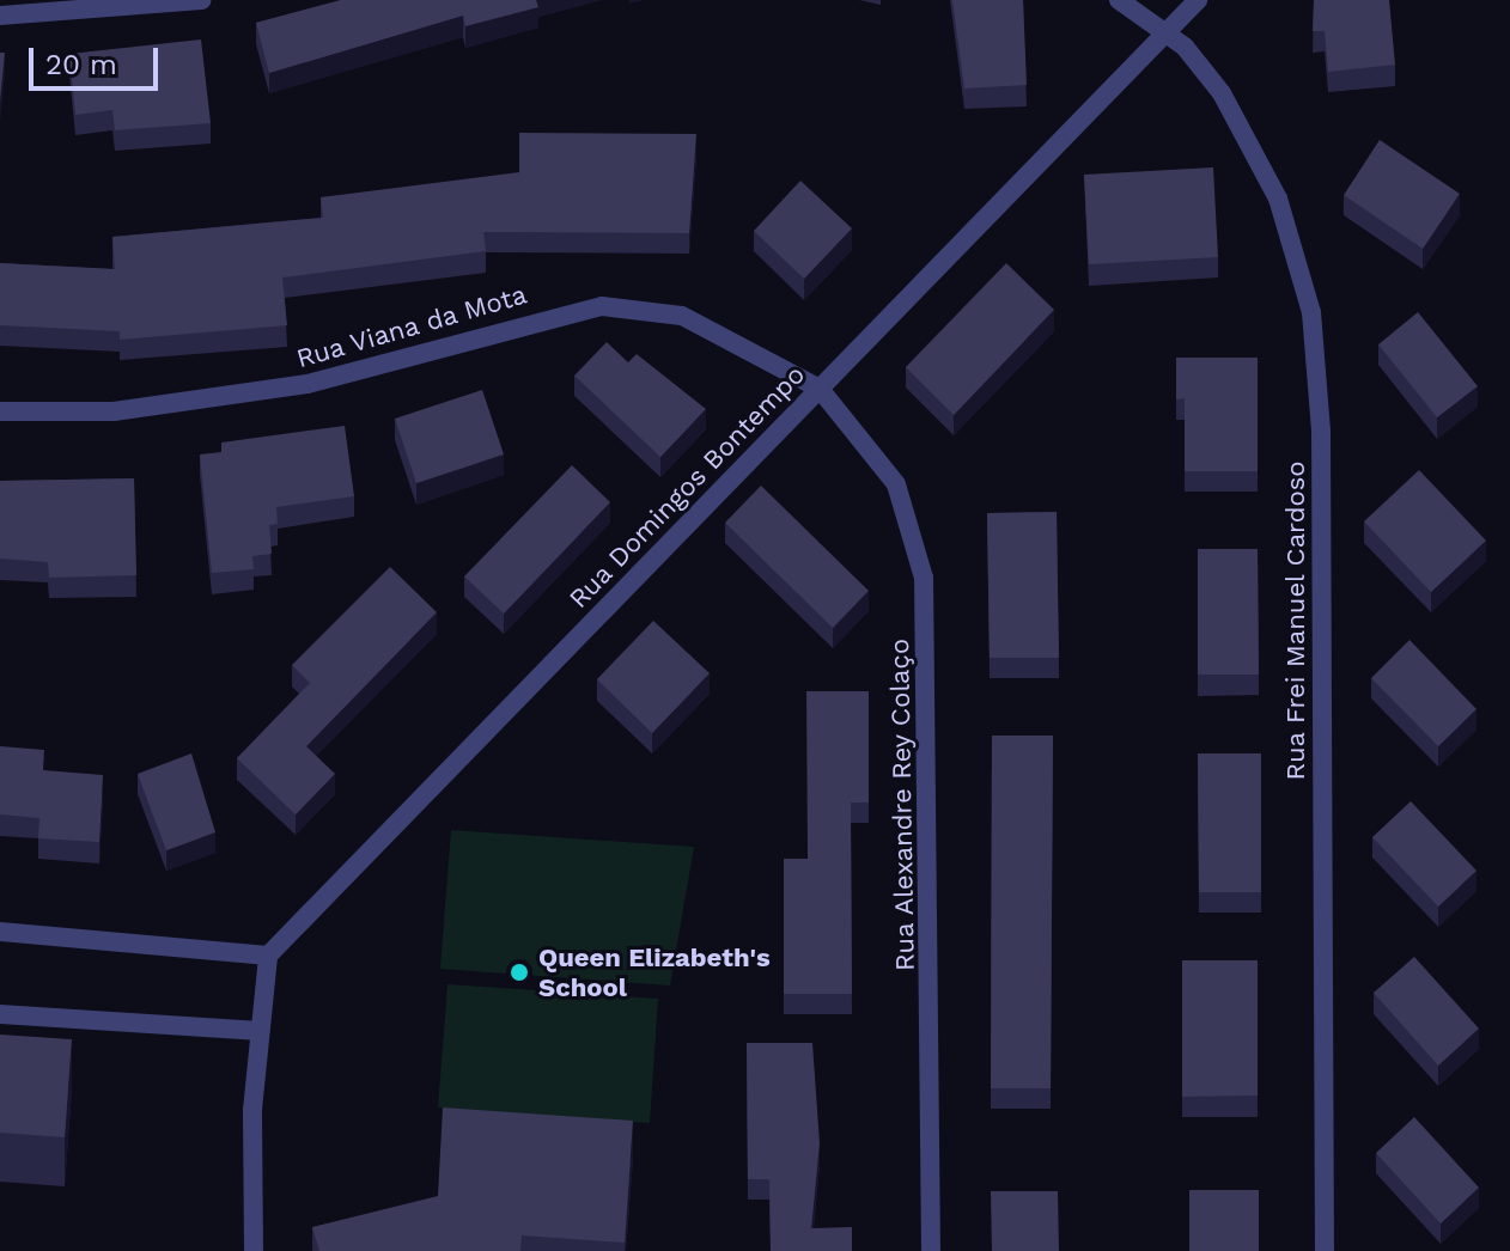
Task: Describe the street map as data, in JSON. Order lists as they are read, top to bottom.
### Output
{
  "streets": {
    "street": [
      "Rua Viana da Mota",
      "Rua Domingos Bontempo",
      "Rua Frei Manuel Cardoso",
      "Rua Alexandre Rey Colaço"
    ]
  },
  "crossings": [
    ["Rua Viana da Mota", "Rua Domingos Bontempo"],
    ["Rua Viana da Mota", "Rua Alexandre Rey Colaço"],
    ["Rua Domingos Bontempo", "Rua Frei Manuel Cardoso"],
    ["Rua Domingos Bontempo", "Rua Alexandre Rey Colaço"]
  ],
  "places": ["Queen Elizabeth's School"],
  "scale_bar": "20 m"
}
